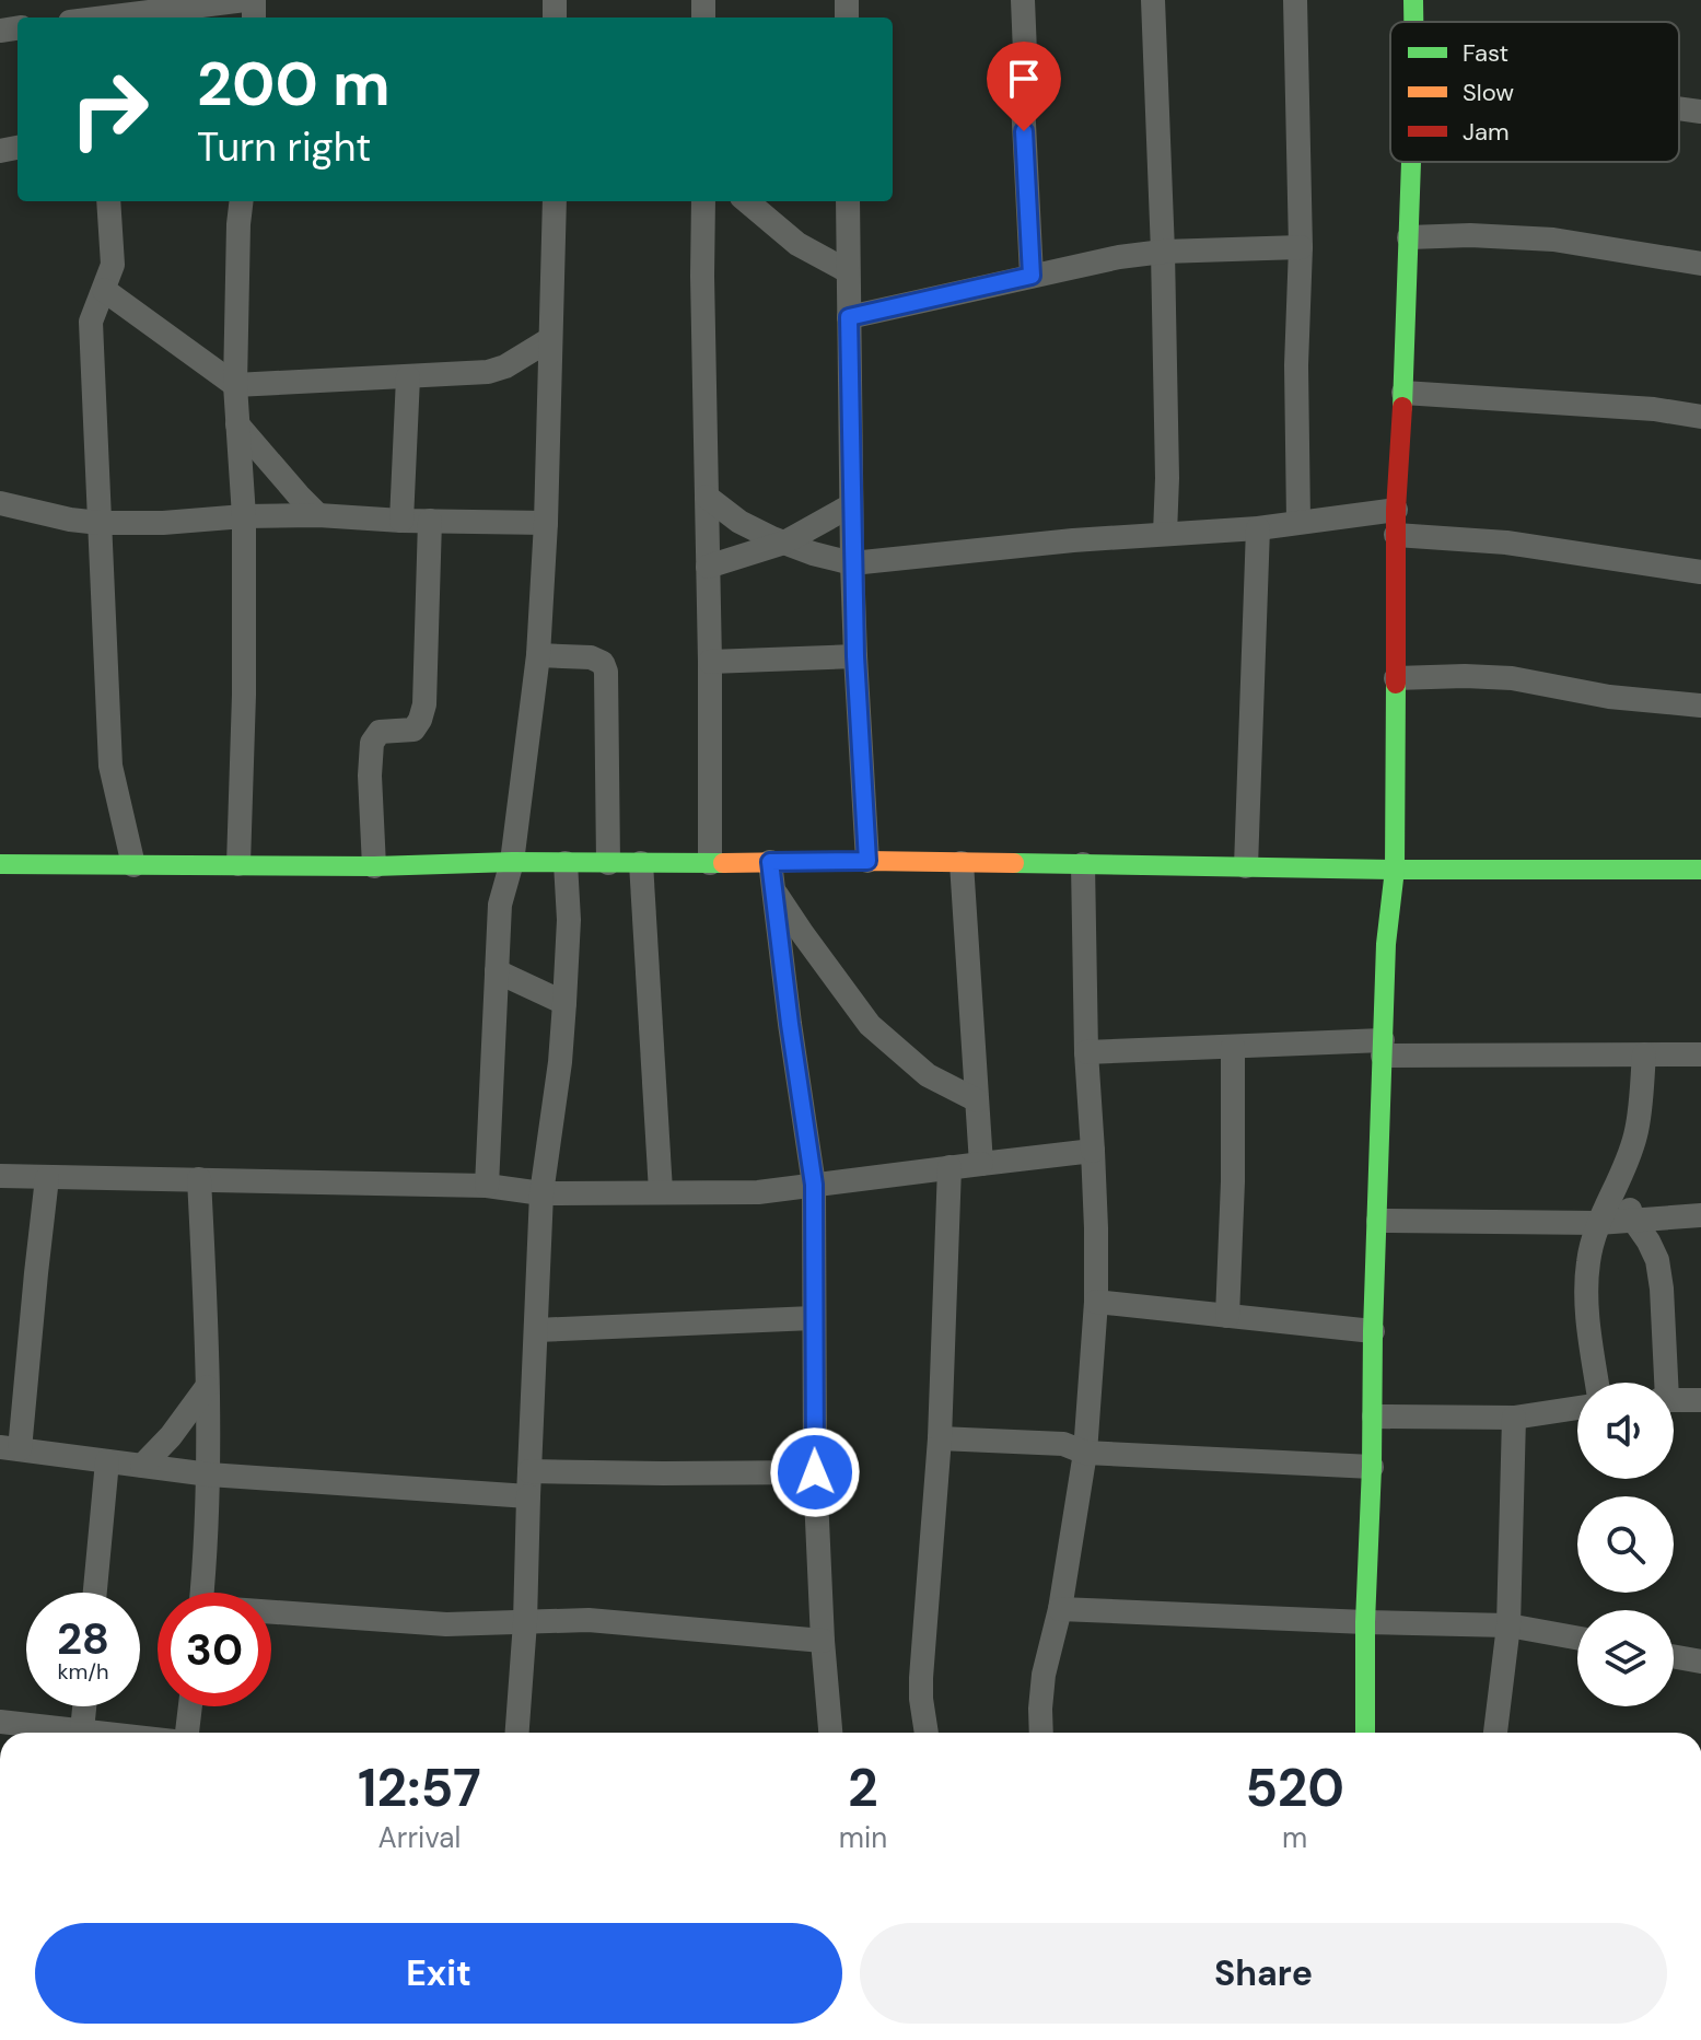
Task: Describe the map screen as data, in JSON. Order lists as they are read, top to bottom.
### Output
{
  "legend": ["Fast", "Slow", "Jam"],
  "page": {
    "turn": ["200 m", "Turn right"],
    "speed": "28 km/h",
    "limit": "30",
    "eta": [
      "12:57",
      "Arrival",
      "2",
      "min",
      "520",
      "m"
    ],
    "buttons": ["Exit", "Share"]
  }
}
